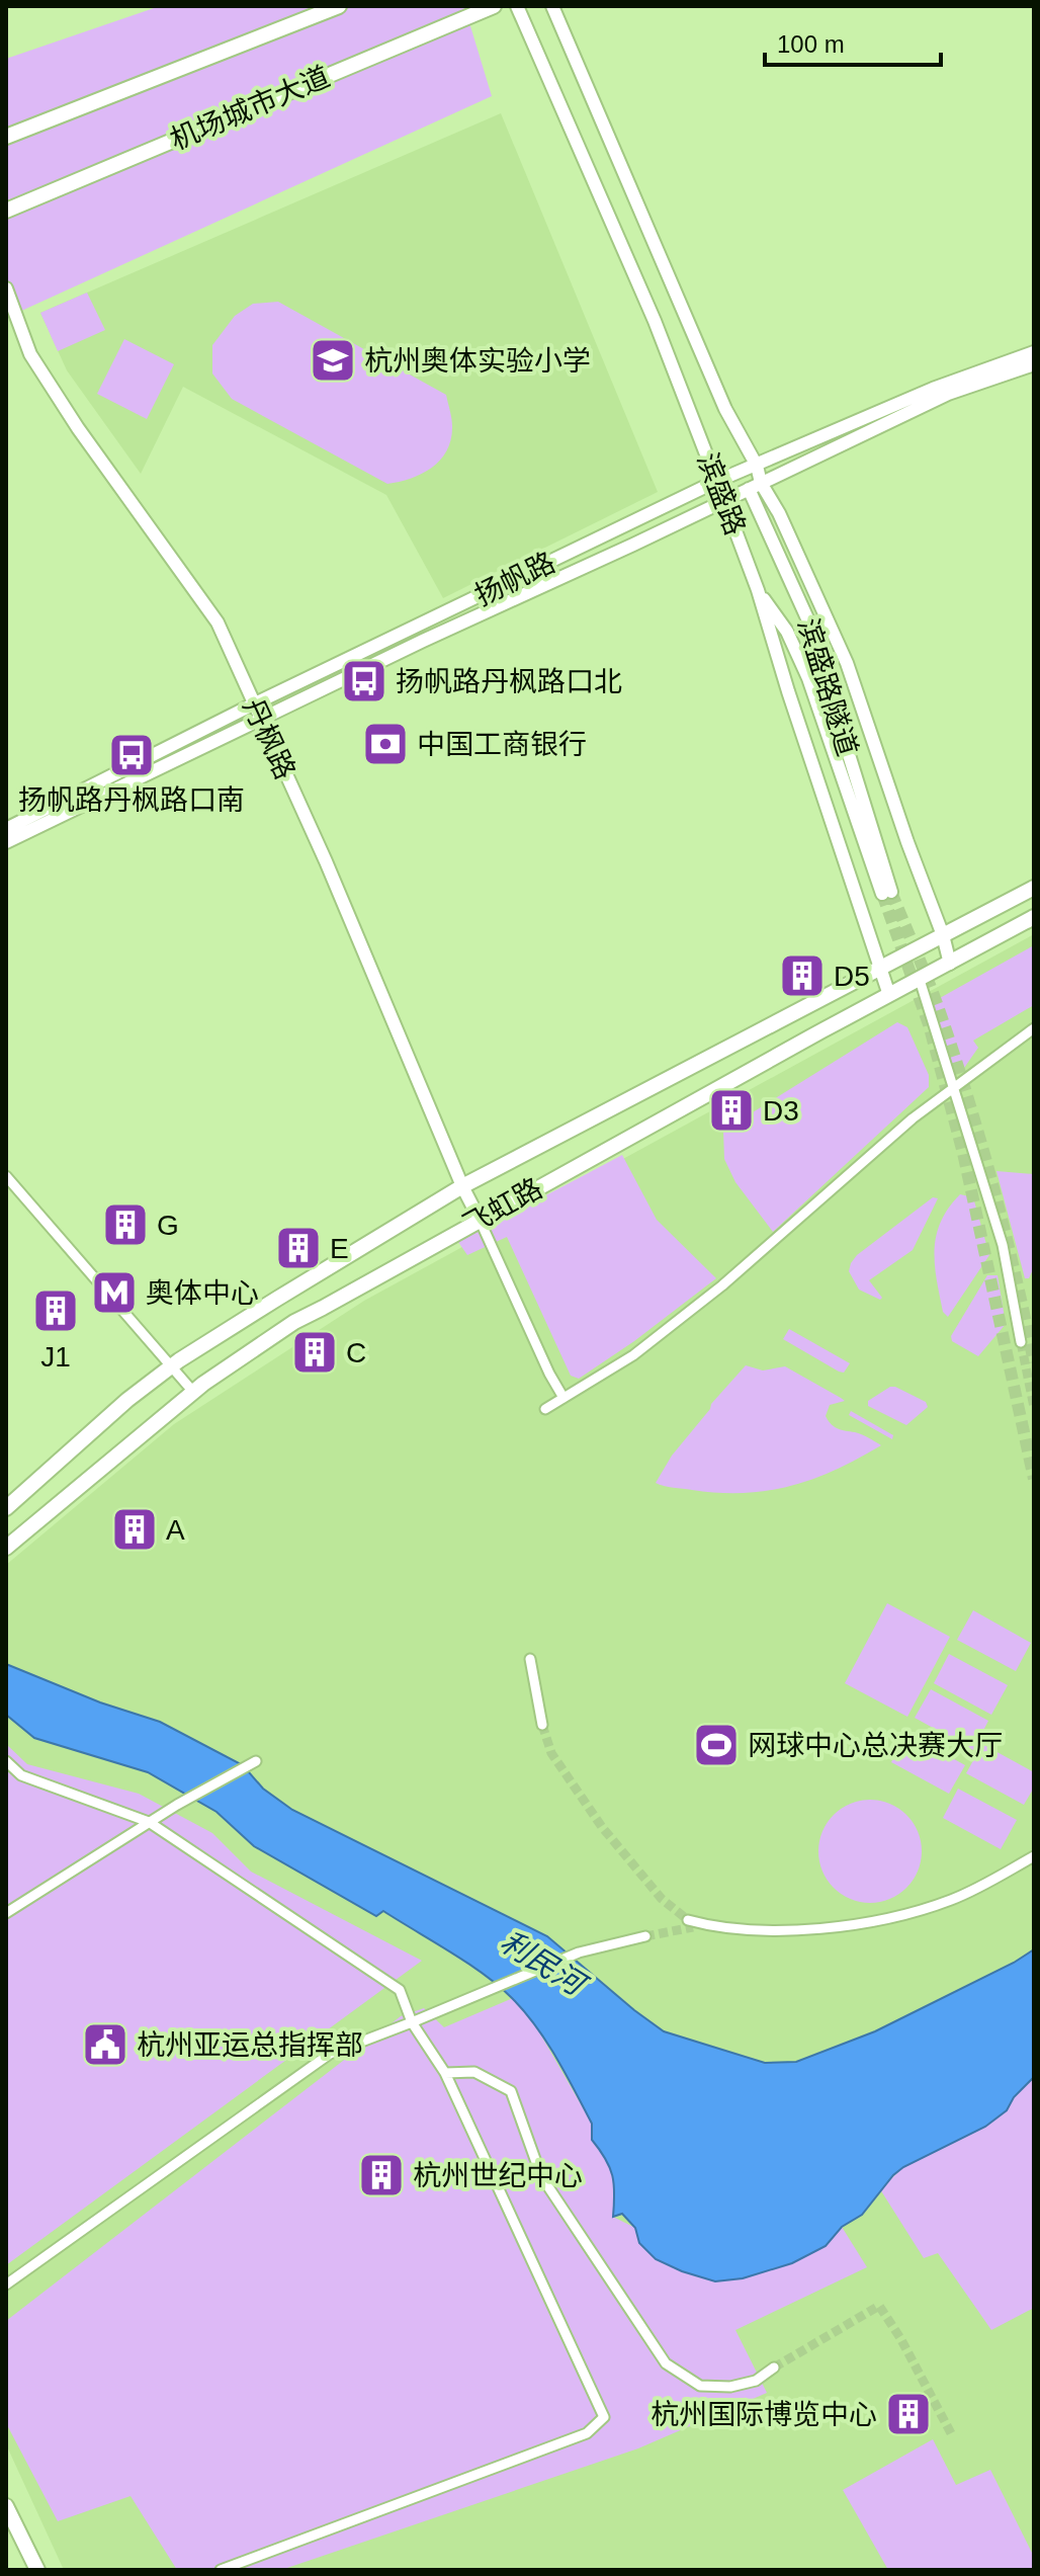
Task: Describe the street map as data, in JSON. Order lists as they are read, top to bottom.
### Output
{
  "streets": {
    "main road": [
      "机场城市大道",
      "滨盛路",
      "扬帆路",
      "滨盛路隧道",
      "丹枫路",
      "飞虹路"
    ]
  },
  "crossings": [
    ["滨盛路", "扬帆路"],
    ["滨盛路", "滨盛路隧道"],
    ["滨盛路", "飞虹路"],
    ["扬帆路", "丹枫路"],
    ["丹枫路", "飞虹路"]
  ],
  "water": ["利民河"],
  "places": {
    "school or university": ["杭州奥体实验小学"],
    "bus stop": ["扬帆路丹枫路口北", "扬帆路丹枫路口南"],
    "bank": ["中国工商银行"],
    "building": [
      "D5",
      "D3",
      "G",
      "E",
      "J1",
      "C",
      "A",
      "杭州世纪中心",
      "杭州国际博览中心"
    ],
    "metro station": ["奥体中心"],
    "sports": ["网球中心总决赛大厅"],
    "public building": ["杭州亚运总指挥部"]
  },
  "scale_bar": "100 m"
}
